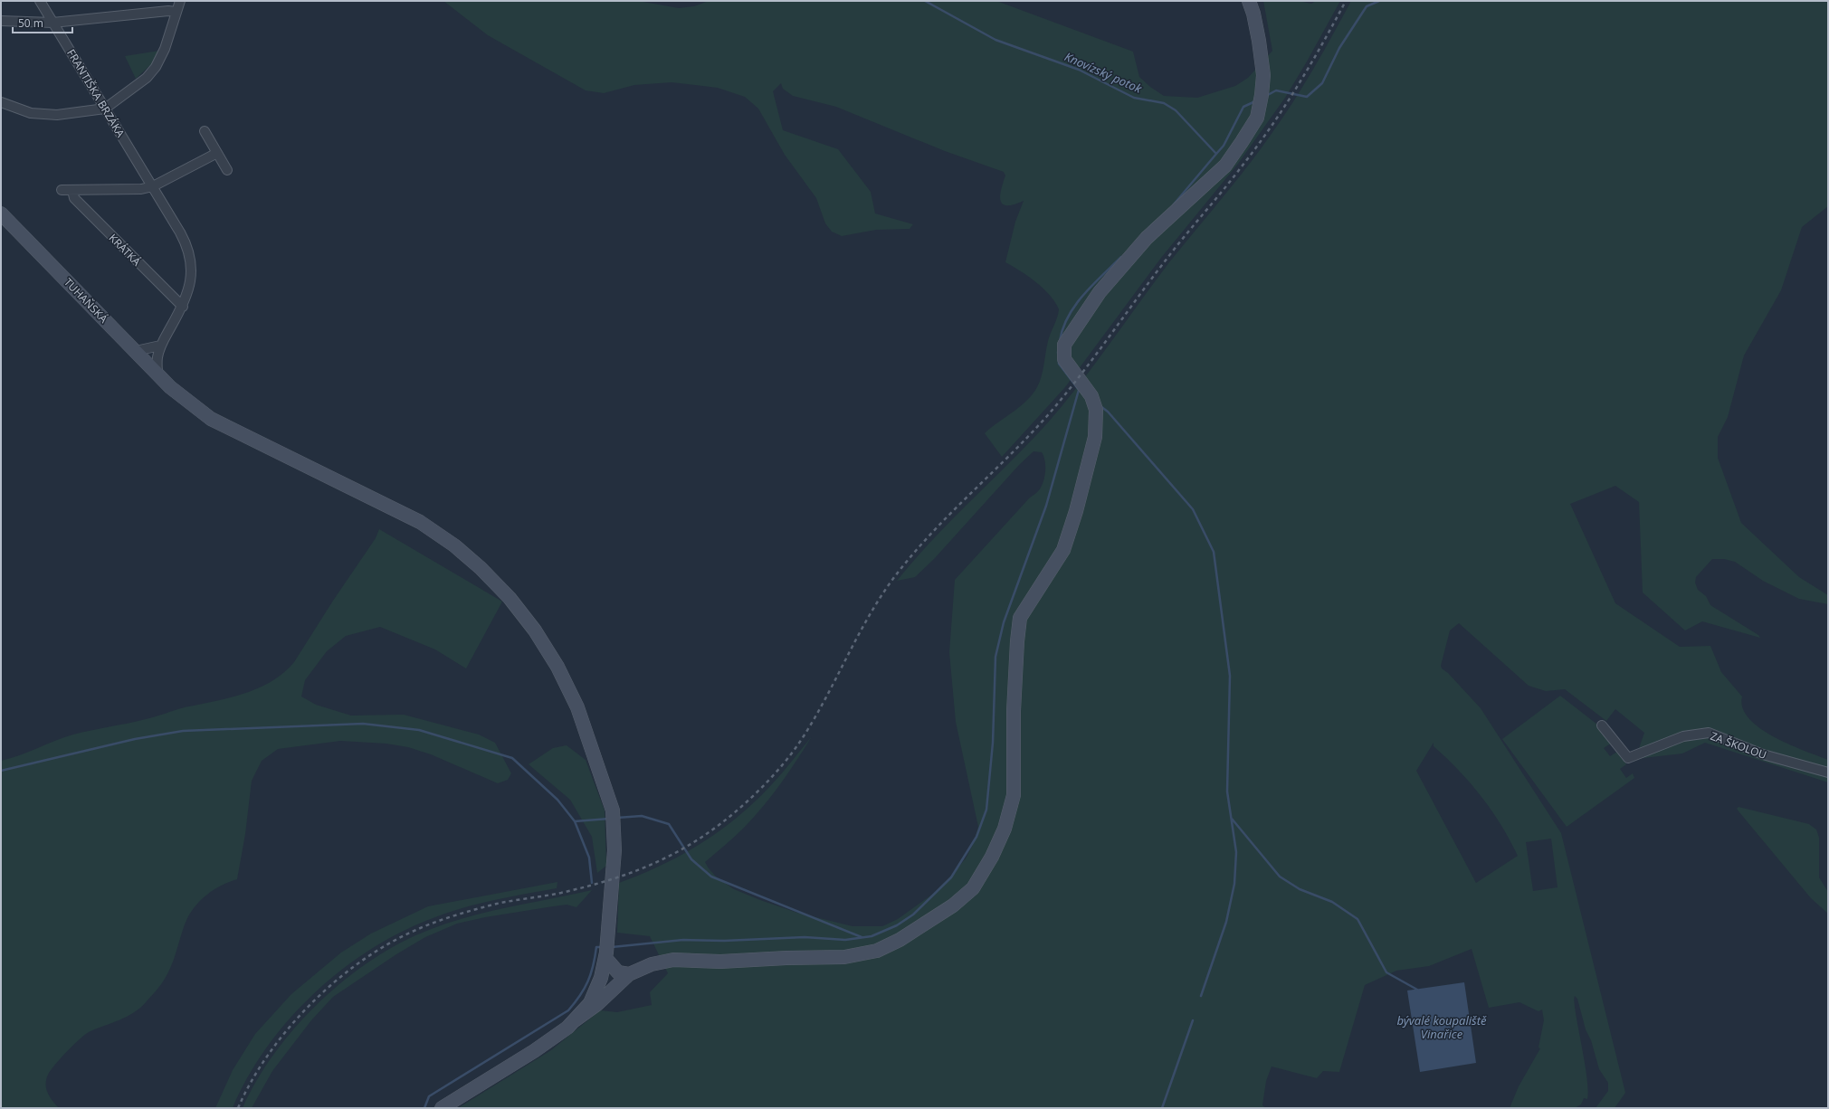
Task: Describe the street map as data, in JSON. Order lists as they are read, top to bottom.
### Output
{
  "streets": {
    "street": [
      "FRANTIŠKA BRZÁKA",
      "KRÁTKÁ",
      "TUHAŇSKÁ",
      "ZA ŠKOLOU"
    ]
  },
  "crossings": [
    ["FRANTIŠKA BRZÁKA", "KRÁTKÁ"],
    ["FRANTIŠKA BRZÁKA", "TUHAŇSKÁ"]
  ],
  "water": ["Knovízský potok", "bývalé koupaliště Vinařice"],
  "scale_bar": "50 m"
}
